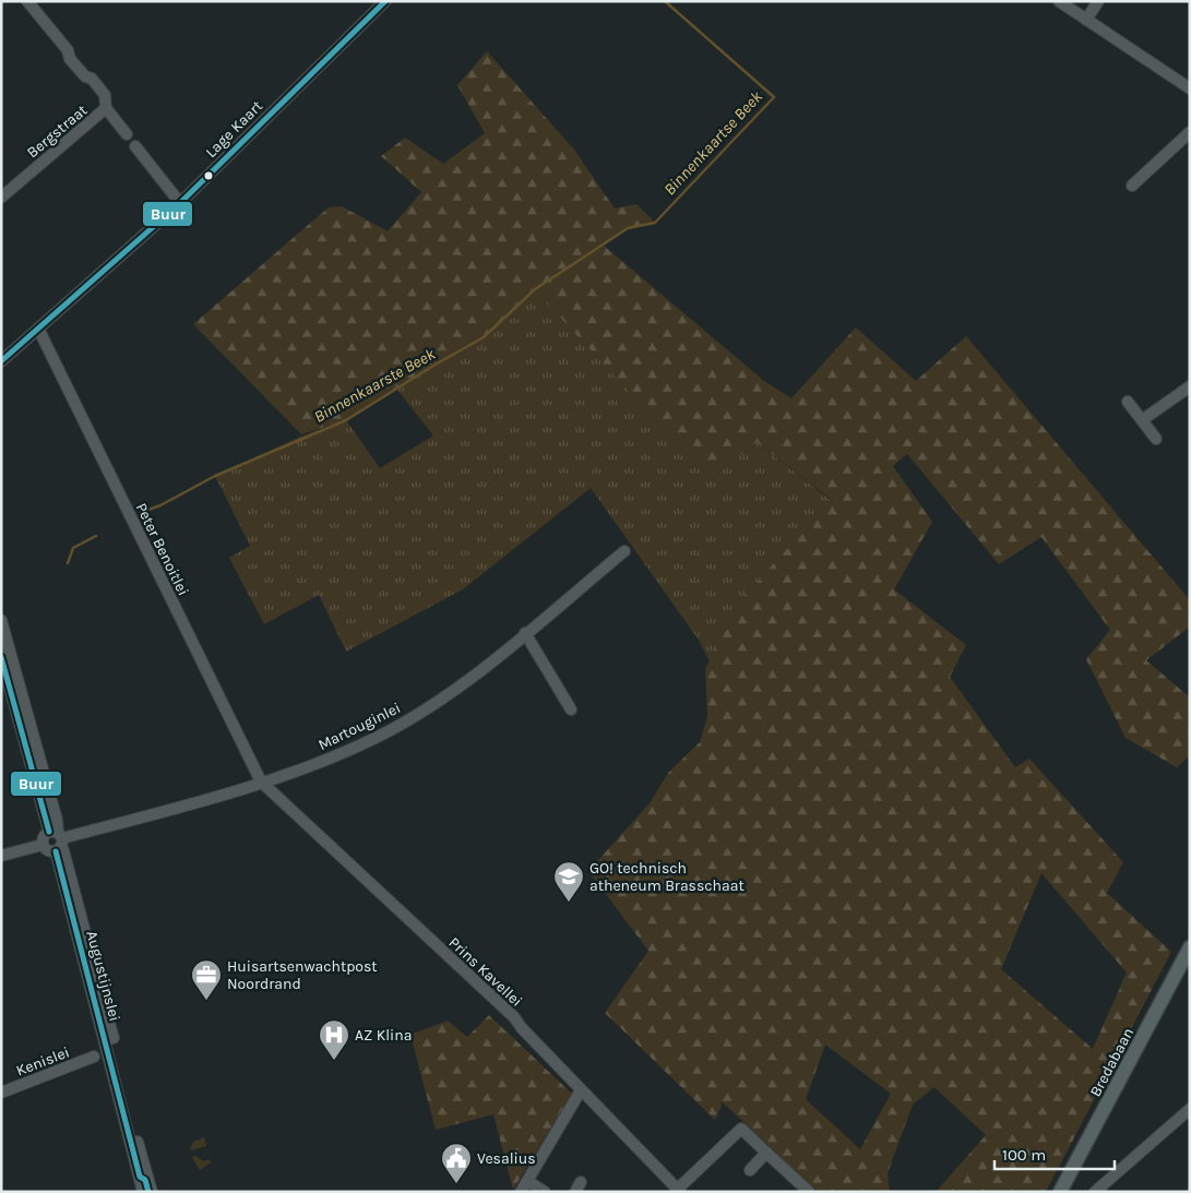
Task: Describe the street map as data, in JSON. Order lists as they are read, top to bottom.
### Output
{
  "streets": {
    "main road": ["Bredabaan"],
    "street": [
      "Lage Kaart",
      "Bergstraat",
      "Peter Benoitlei",
      "Martouginlei",
      "Prins Kavellei",
      "Augustijnslei",
      "Kenislei"
    ]
  },
  "crossings": [
    ["Lage Kaart", "Peter Benoitlei"],
    ["Peter Benoitlei", "Martouginlei"],
    ["Peter Benoitlei", "Prins Kavellei"],
    ["Martouginlei", "Prins Kavellei"],
    ["Martouginlei", "Augustijnslei"]
  ],
  "water": ["Binnenkaartse Beek", "Binnenkaarste Beek"],
  "places": {
    "school or university": ["GO! technisch atheneum Brasschaat"],
    "office": ["Huisartsenwachtpost Noordrand"],
    "hospital": ["AZ Klina"],
    "public building": ["Vesalius"]
  },
  "lines": ["transit line Buur"],
  "scale_bar": "100 m"
}
